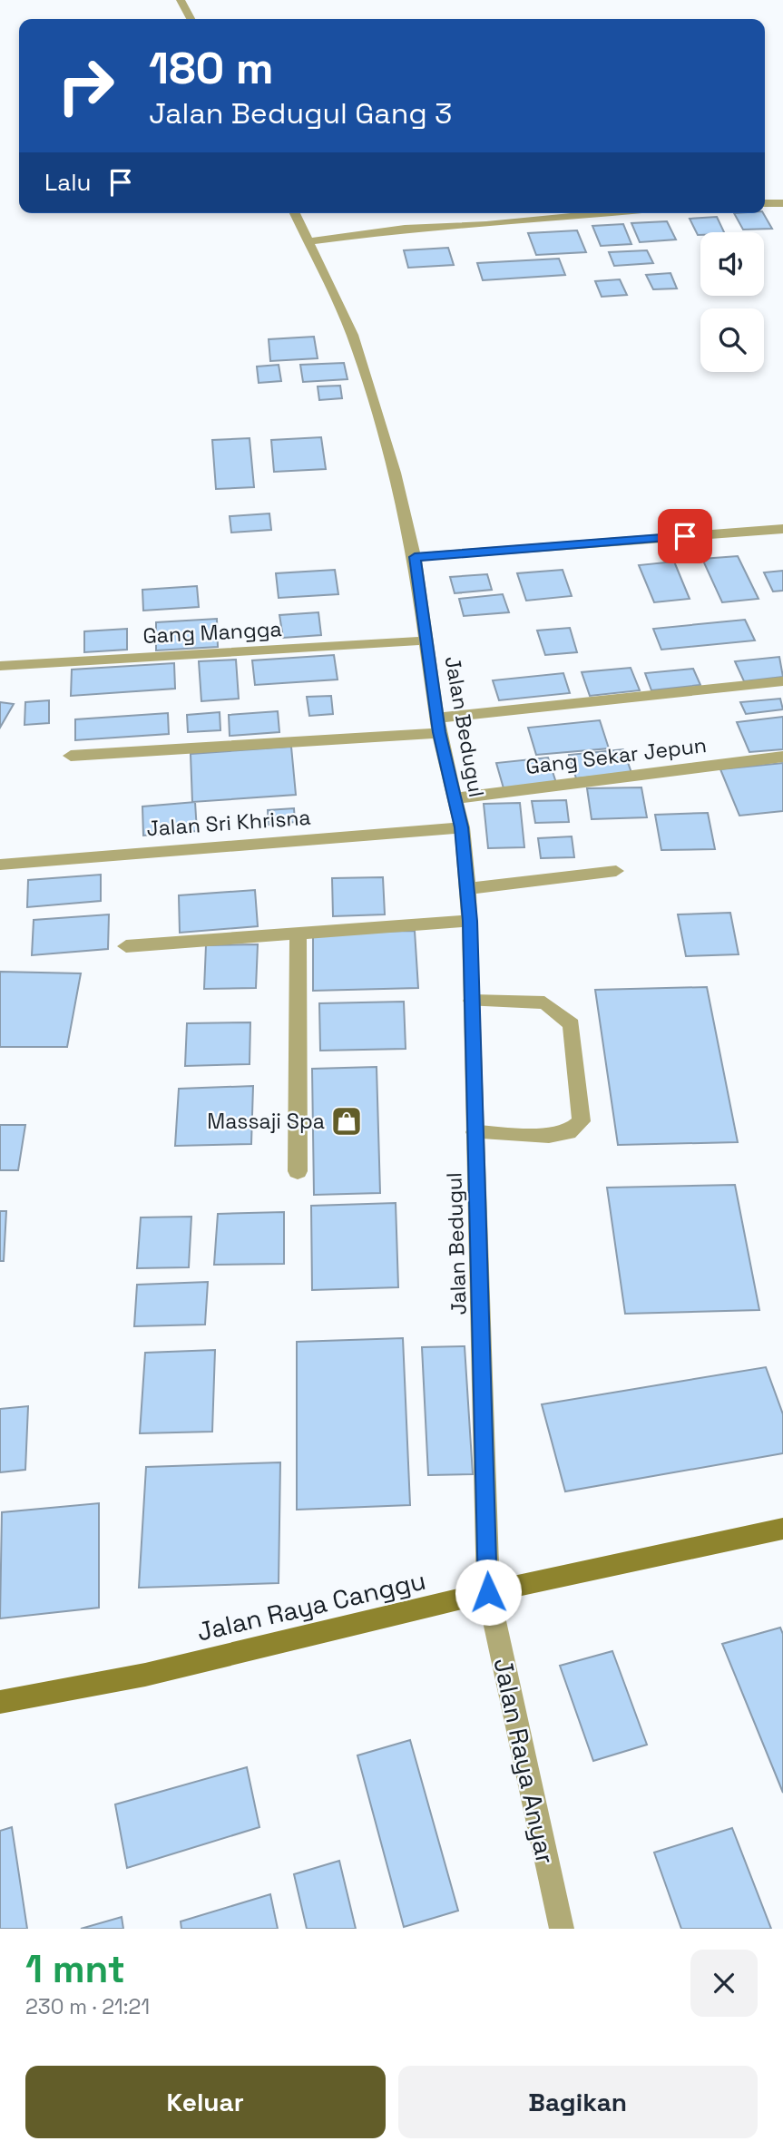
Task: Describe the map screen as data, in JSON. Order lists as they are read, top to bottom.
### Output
{
  "streets": {
    "main road": ["Jalan Raya Canggu"],
    "street": [
      "Gang Mangga",
      "Jalan Bedugul",
      "Gang Sekar Jepun",
      "Jalan Sri Khrisna",
      "Jalan Raya Anyar"
    ]
  },
  "crossings": [
    ["Gang Mangga", "Jalan Bedugul"],
    ["Jalan Bedugul", "Gang Sekar Jepun"],
    ["Jalan Bedugul", "Jalan Sri Khrisna"],
    ["Jalan Bedugul", "Jalan Raya Canggu"],
    ["Jalan Bedugul", "Jalan Raya Anyar"],
    ["Jalan Raya Canggu", "Jalan Raya Anyar"]
  ],
  "places": {
    "shop": ["Massaji Spa"]
  },
  "page": {
    "turn": ["180 m", "Jalan Bedugul Gang 3"],
    "then": "Lalu",
    "heading": ["1 mnt", "230 m · 21:21"],
    "buttons": ["Keluar", "Bagikan"]
  }
}
